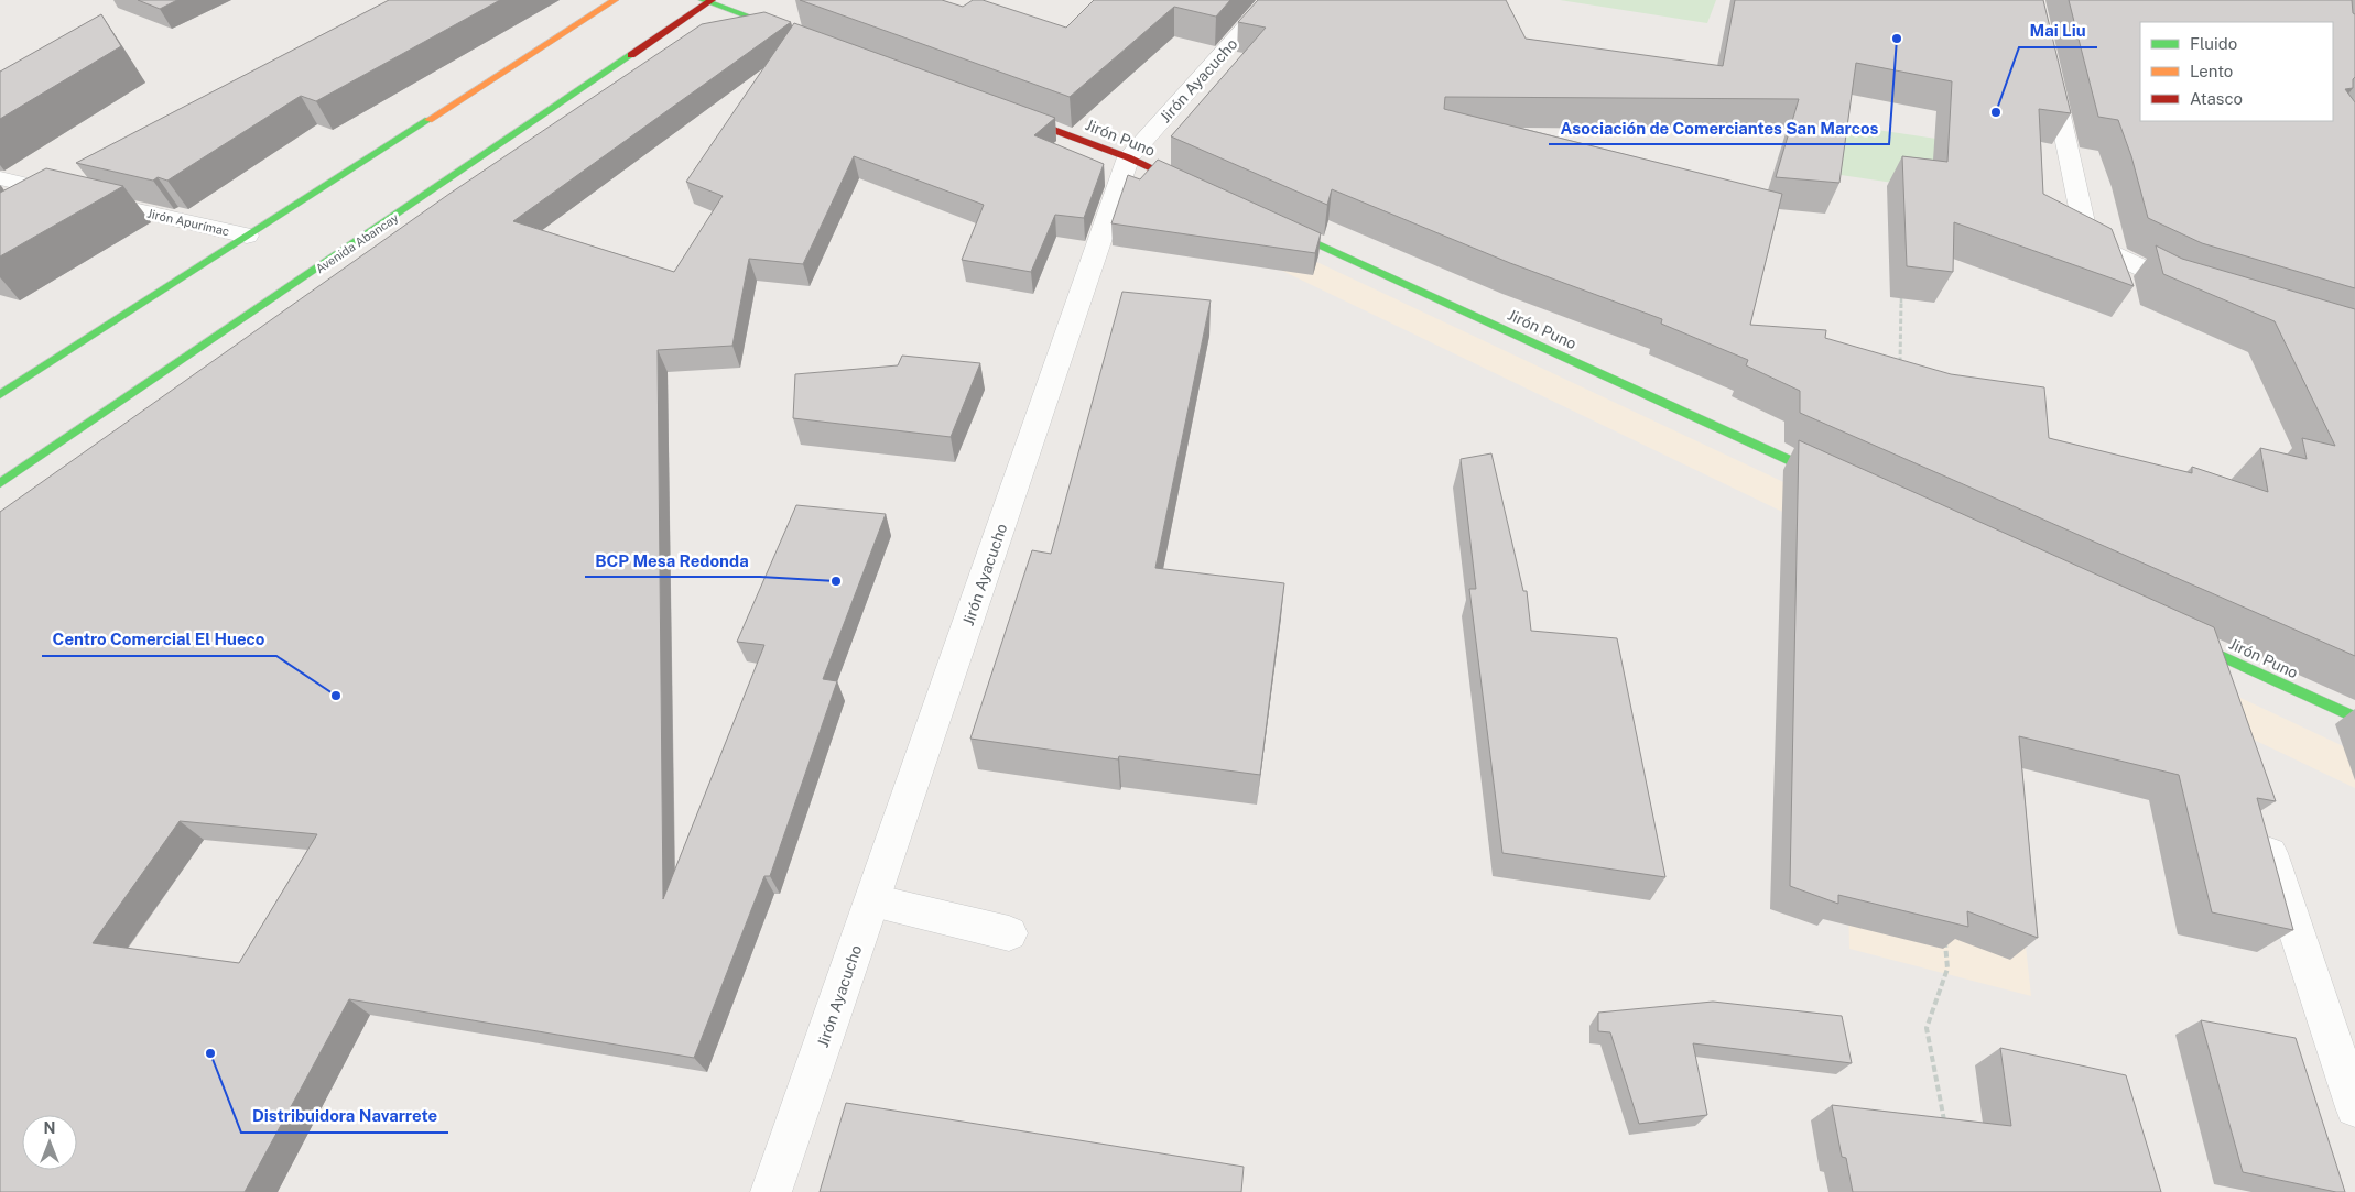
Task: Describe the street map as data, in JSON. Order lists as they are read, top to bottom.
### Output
{
  "streets": {
    "main road": ["Jirón Puno", "Avenida Abancay"],
    "street": ["Jirón Ayacucho", "Jirón Apurímac"]
  },
  "crossings": [
    ["Jirón Ayacucho", "Jirón Puno"]
  ],
  "places": [
    "Asociación de Comerciantes San Marcos",
    "Mai Liu",
    "BCP Mesa Redonda",
    "Centro Comercial El Hueco",
    "Distribuidora Navarrete"
  ],
  "legend": ["Fluido", "Lento", "Atasco"],
  "north": "top"
}
